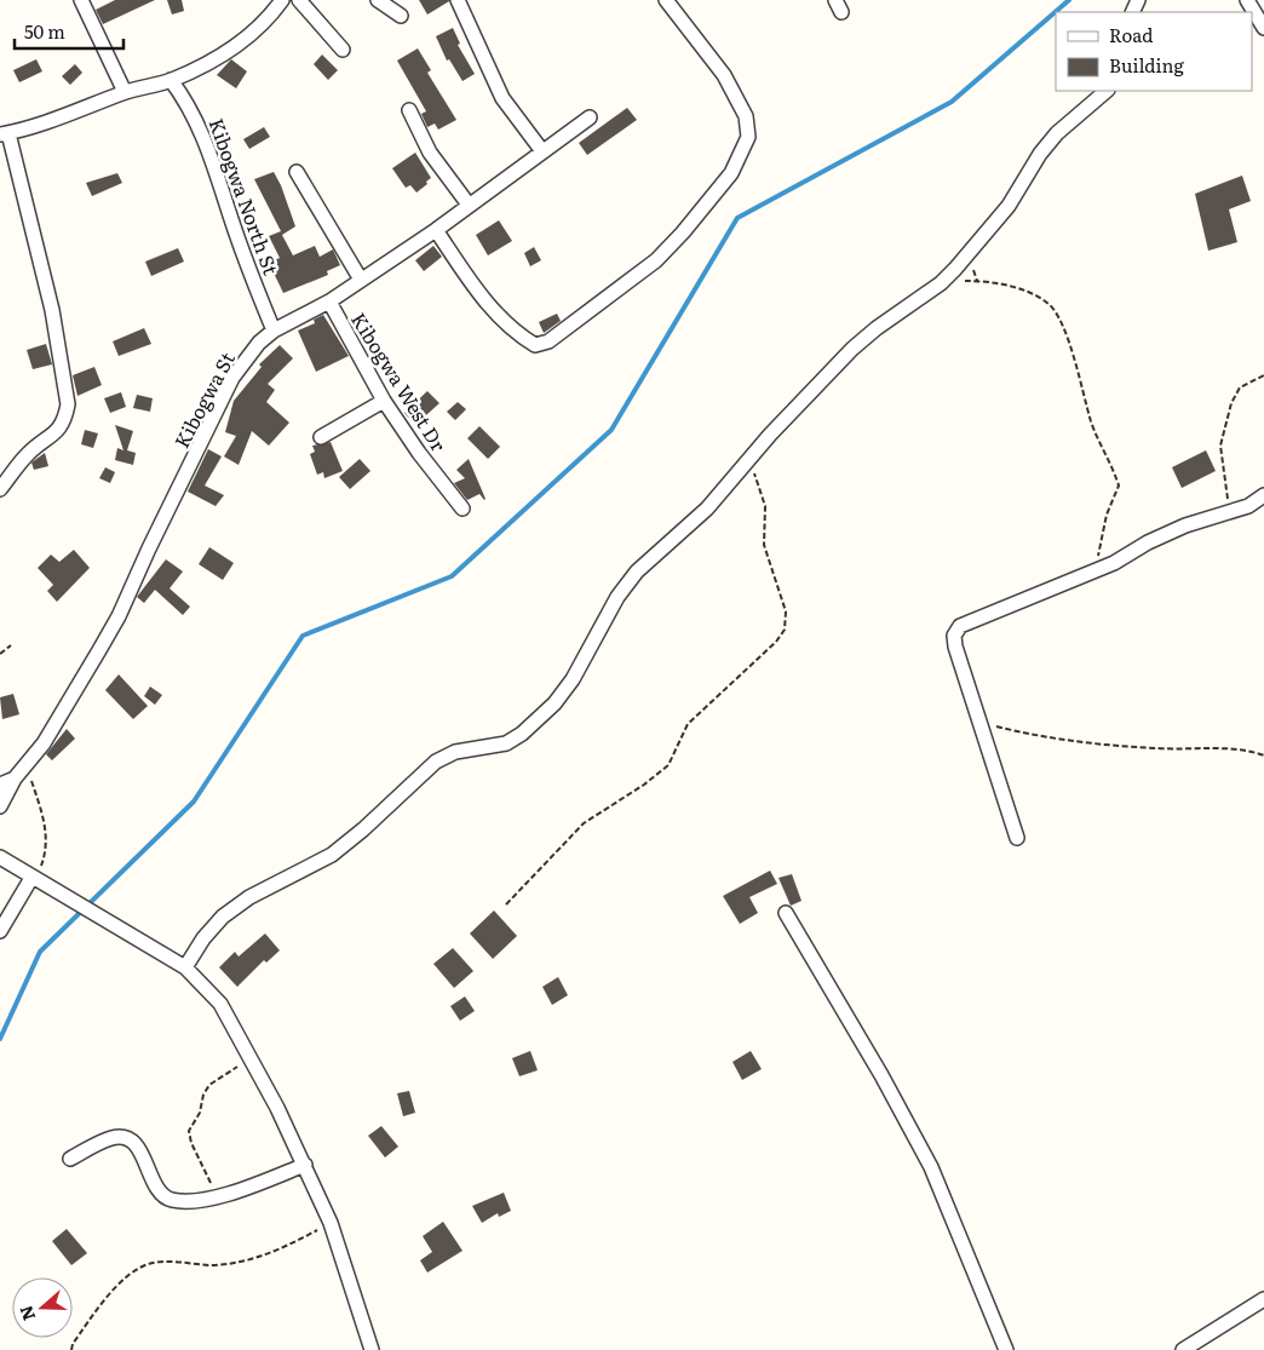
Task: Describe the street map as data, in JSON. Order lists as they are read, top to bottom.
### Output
{
  "streets": {
    "street": ["Kibogwa North St", "Kibogwa West Dr", "Kibogwa St"]
  },
  "crossings": [
    ["Kibogwa North St", "Kibogwa St"],
    ["Kibogwa West Dr", "Kibogwa St"]
  ],
  "legend": ["Road", "Building"],
  "scale_bar": "50 m",
  "north": "left"
}
